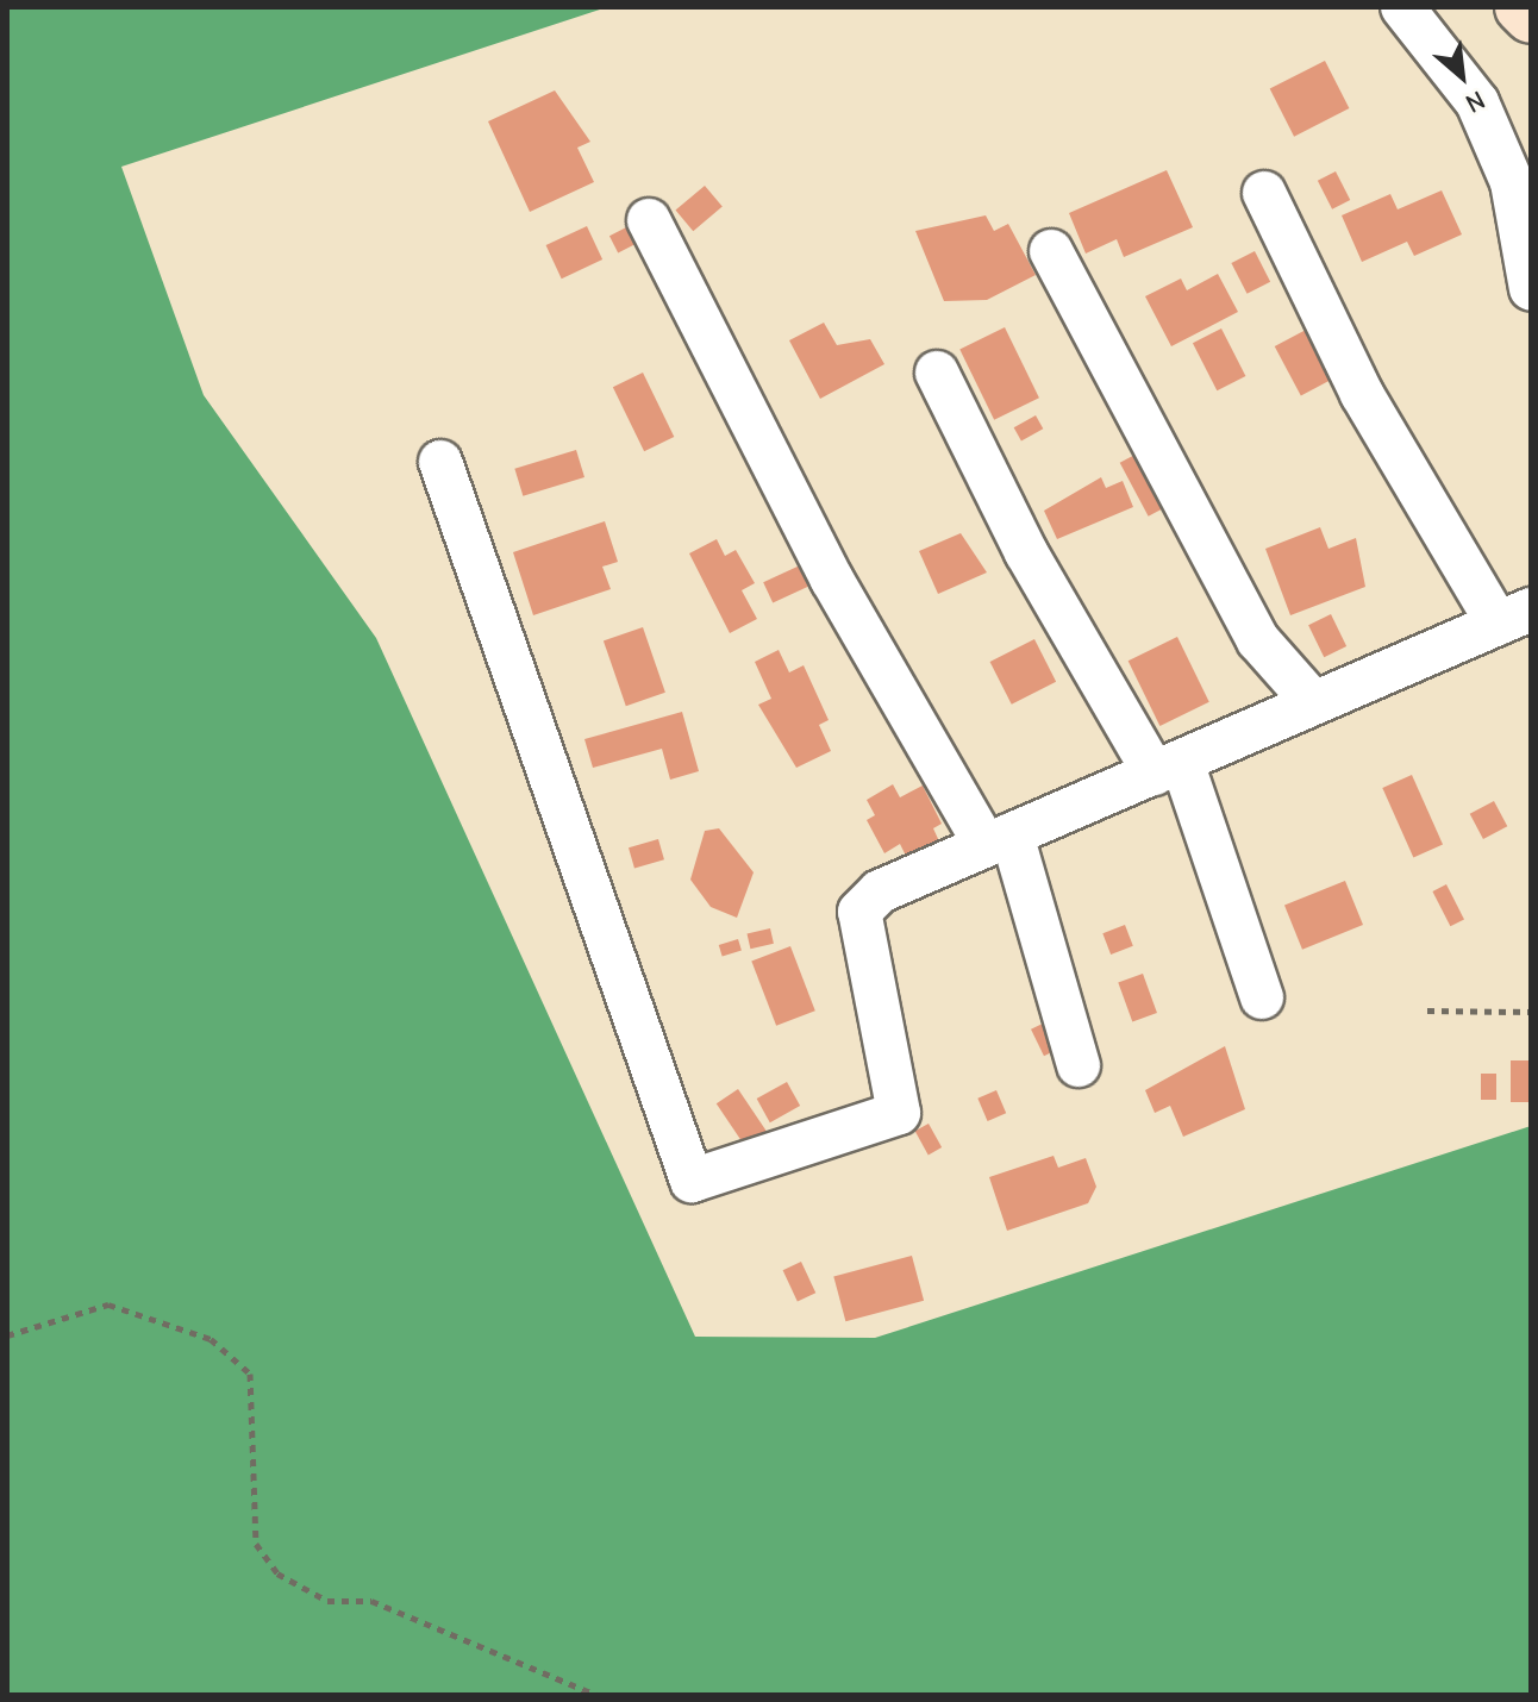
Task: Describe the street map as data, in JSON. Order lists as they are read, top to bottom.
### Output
{
  "north": "bottom right"
}
